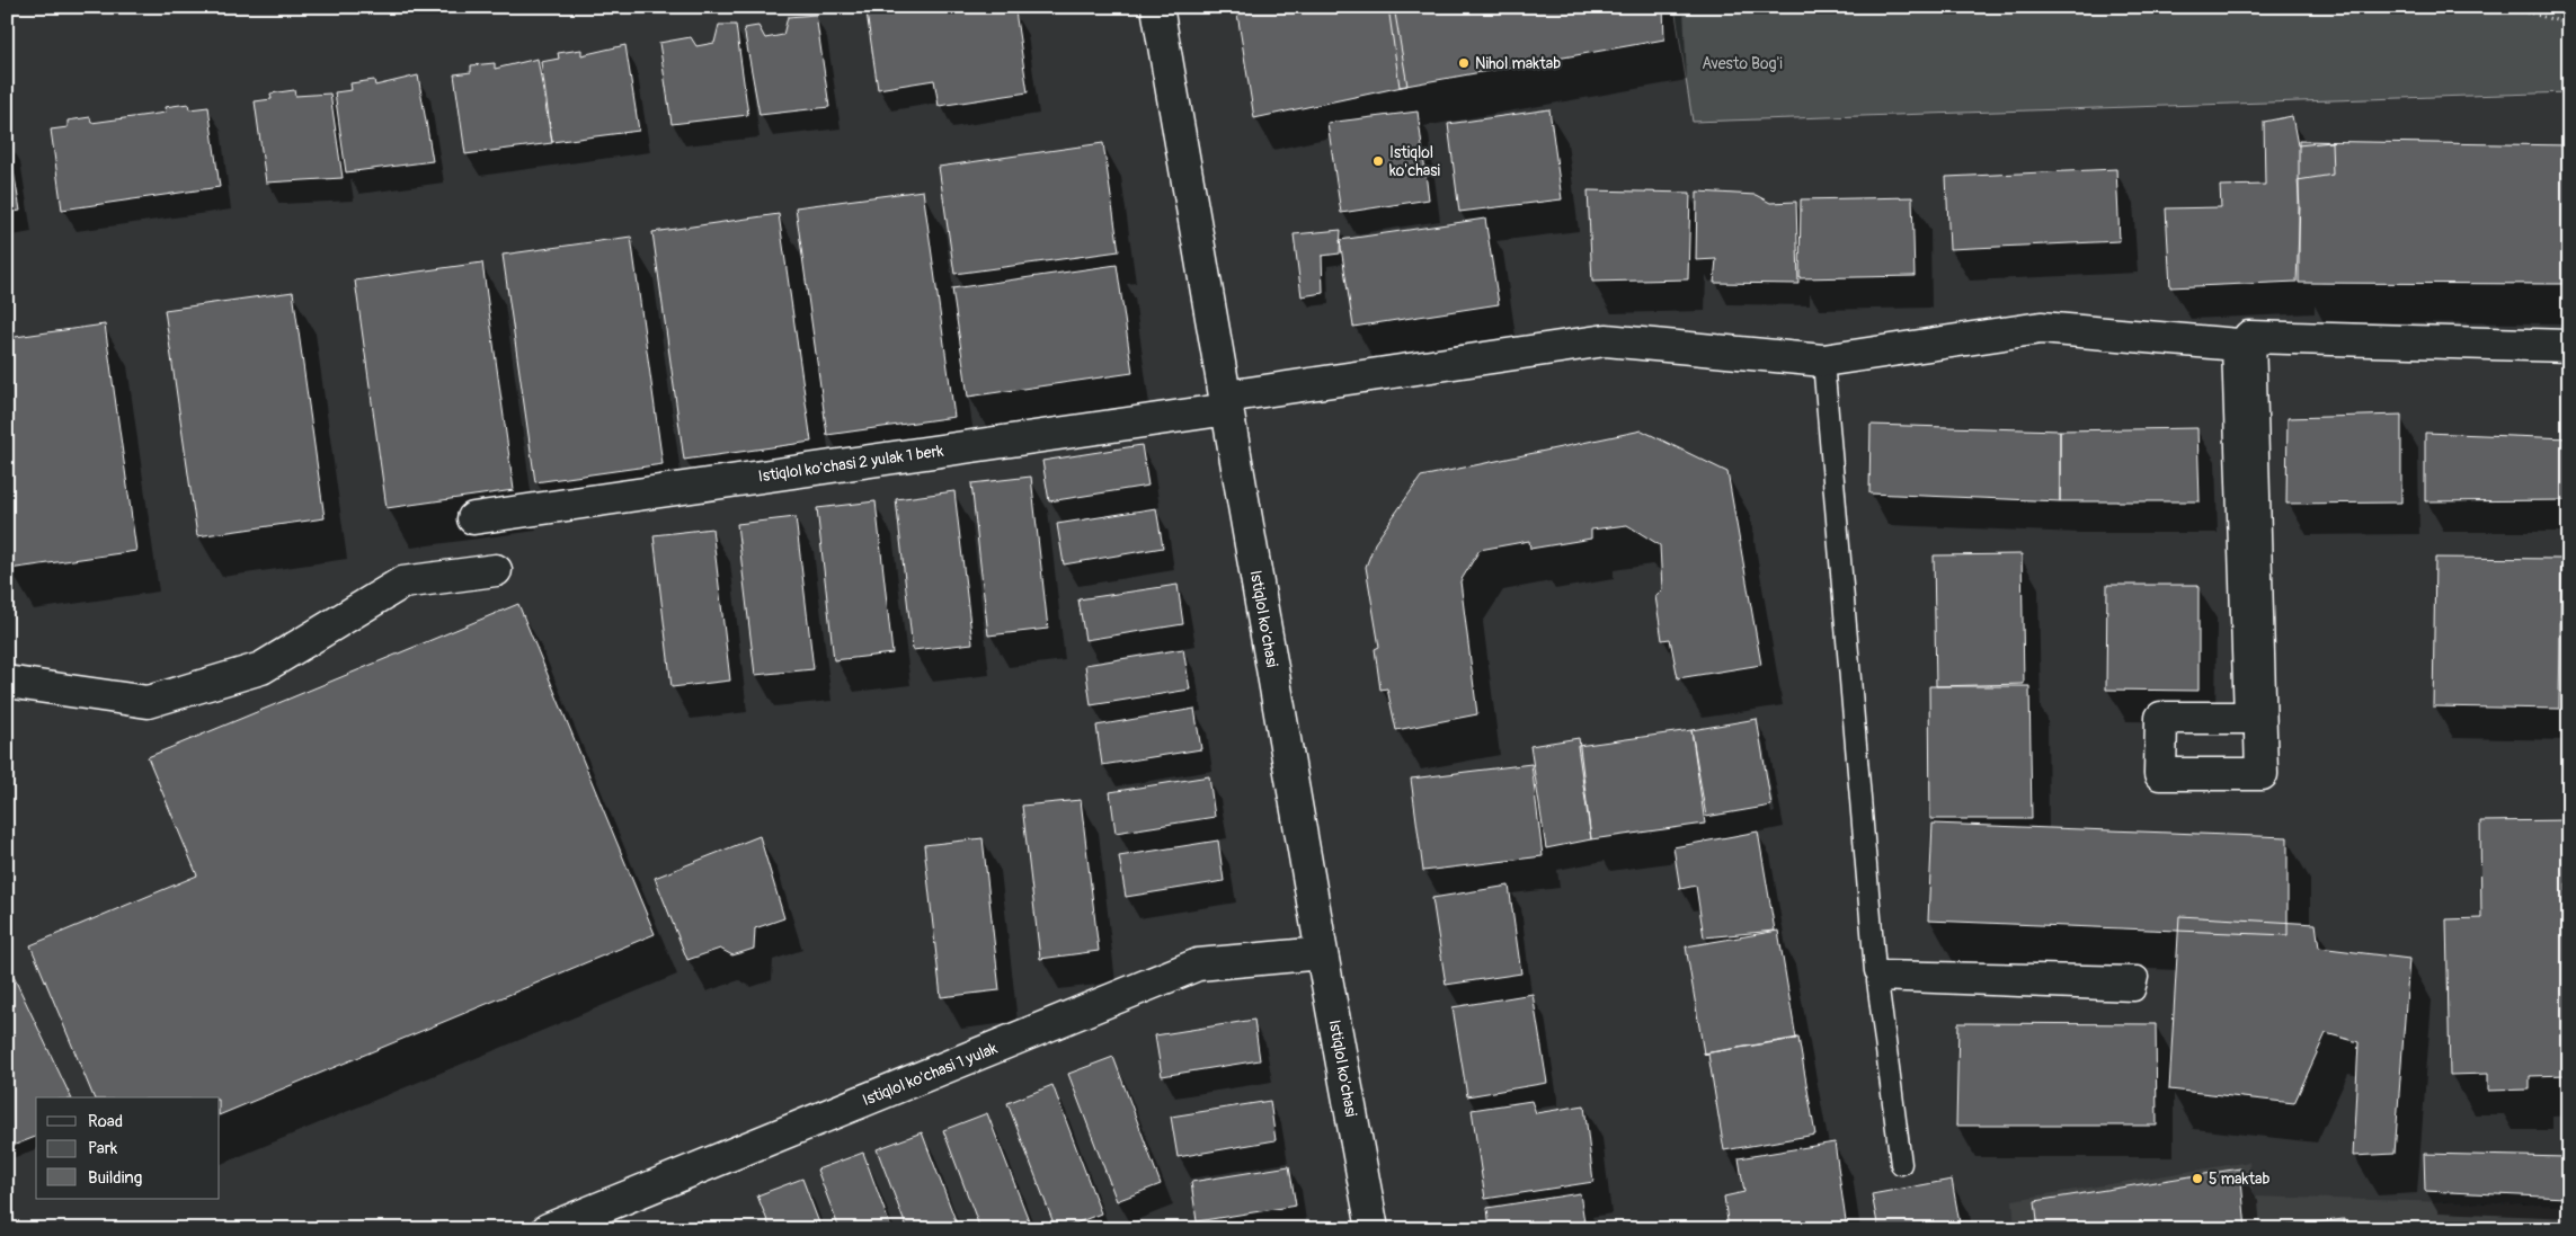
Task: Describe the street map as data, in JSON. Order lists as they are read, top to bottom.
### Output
{
  "streets": {
    "street": ["Istiqlol ko'chasi 2 yulak 1 berk", "Istiqlol ko'chasi", "Istiqlol ko'chasi 1 yulak"]
  },
  "crossings": [
    ["Istiqlol ko'chasi 2 yulak 1 berk", "Istiqlol ko'chasi"],
    ["Istiqlol ko'chasi", "Istiqlol ko'chasi 1 yulak"]
  ],
  "parks": ["Avesto Bog'i"],
  "places": ["Nihol maktab", "Istiqlol ko'chasi", "5 maktab"],
  "legend": ["Road", "Park", "Building"]
}
